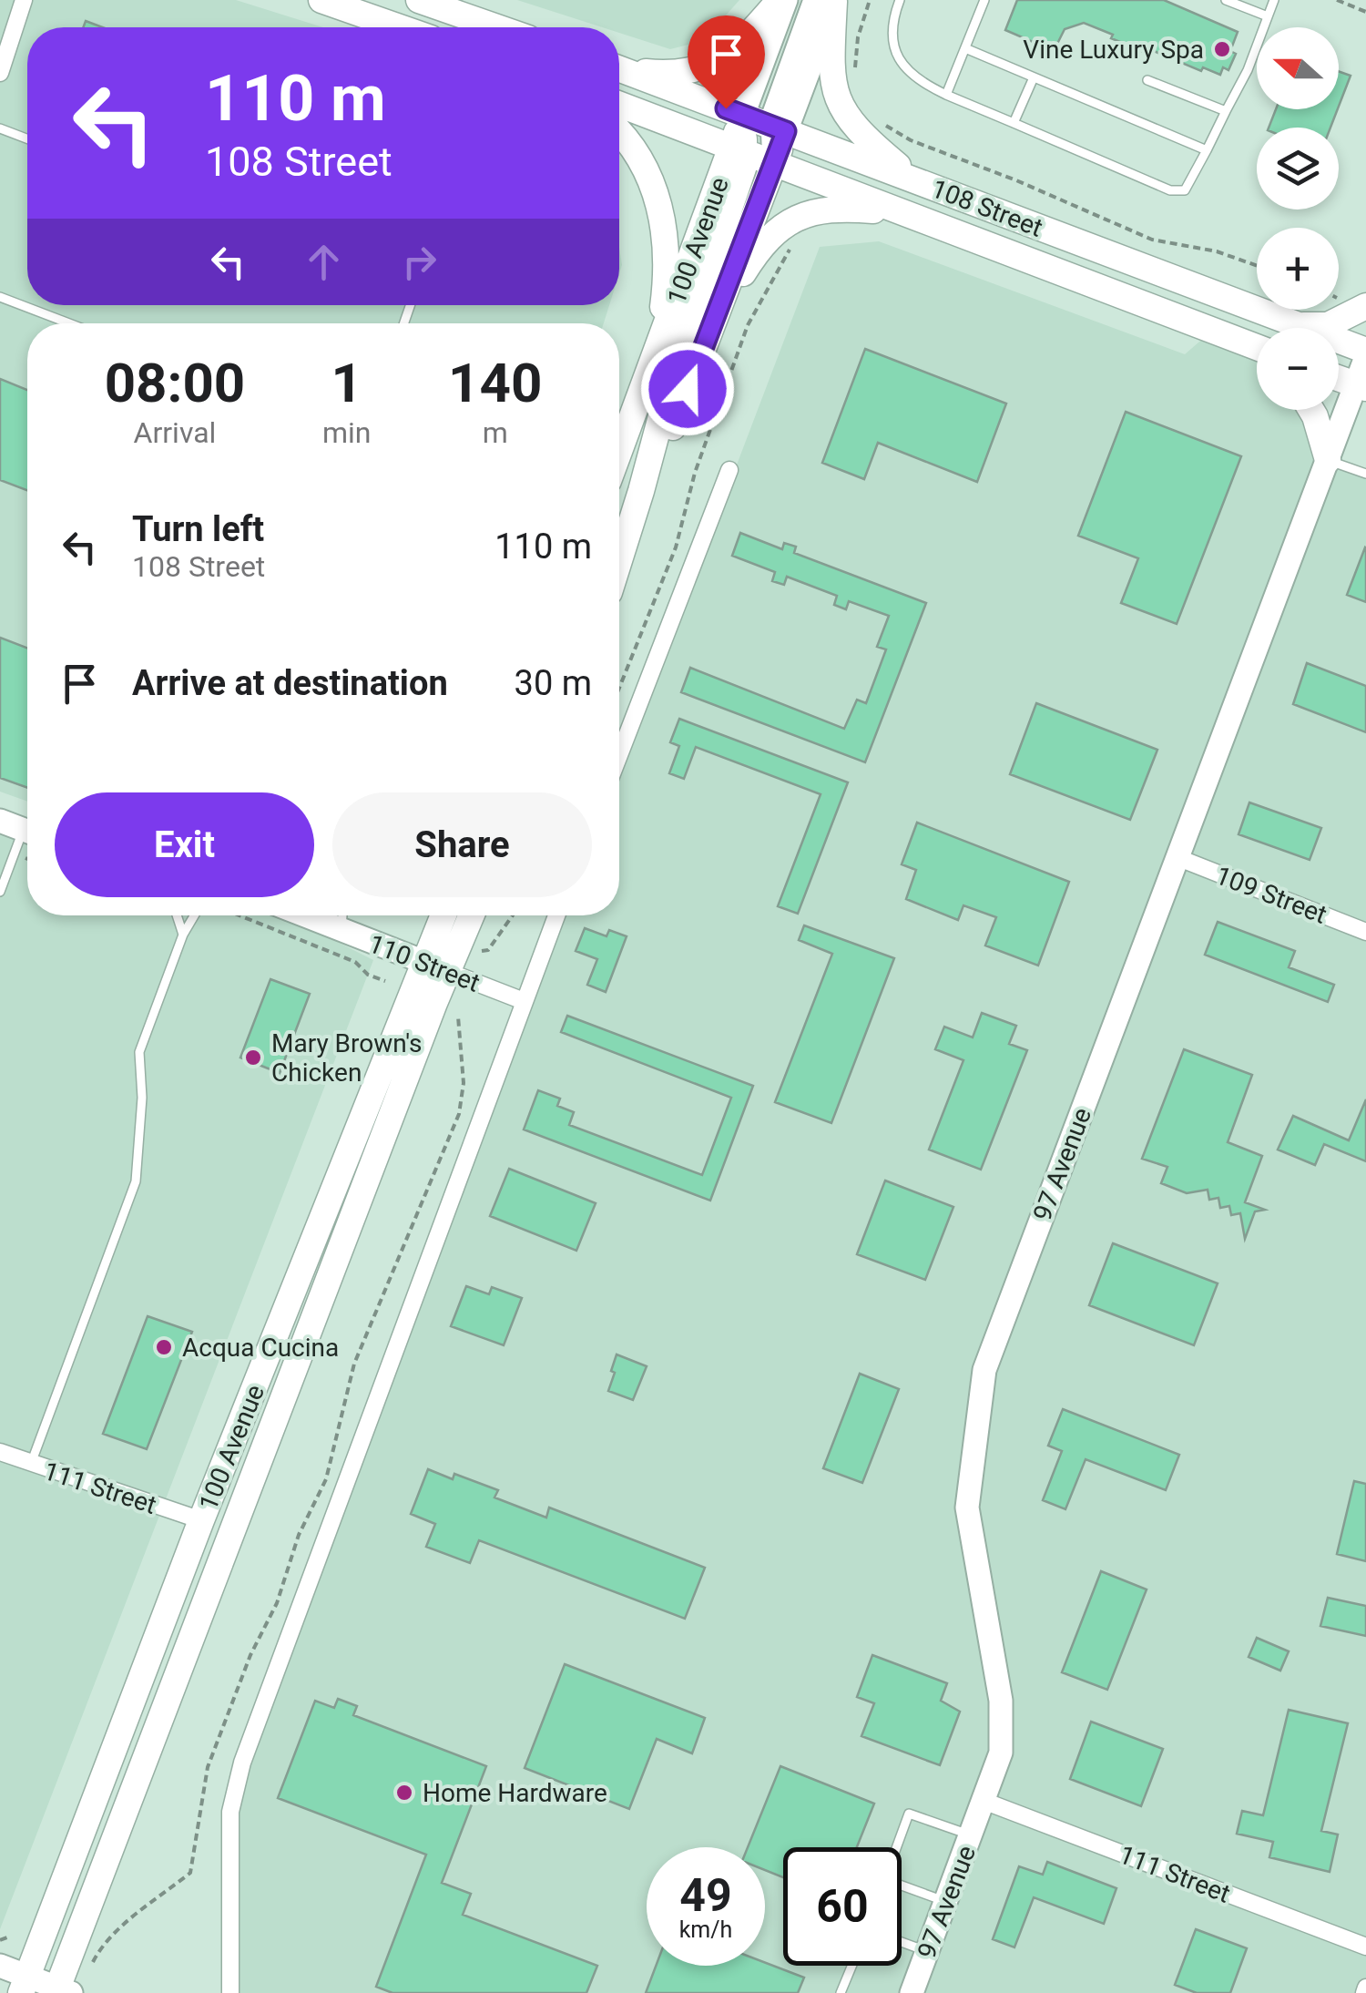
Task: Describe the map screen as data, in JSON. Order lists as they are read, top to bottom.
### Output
{
  "streets": {
    "main road": ["108 Street", "100 Avenue"],
    "street": [
      "109 Street",
      "110 Street",
      "97 Avenue",
      "111 Street"
    ]
  },
  "crossings": [
    ["108 Street", "100 Avenue"],
    ["108 Street", "97 Avenue"],
    ["100 Avenue", "110 Street"],
    ["100 Avenue", "111 Street"],
    ["109 Street", "97 Avenue"],
    ["97 Avenue", "111 Street"]
  ],
  "places": [
    "Vine Luxury Spa",
    "Mary Brown's Chicken",
    "Acqua Cucina",
    "Home Hardware"
  ],
  "north": "left",
  "page": {
    "map_buttons": ["+", "−"],
    "turn": ["110 m", "108 Street"],
    "eta": [
      "08:00",
      "Arrival",
      "1",
      "min",
      "140",
      "m"
    ],
    "list": [
      {
        "name": "Turn left",
        "note": "108 Street",
        "value": "110 m"
      },
      {
        "name": "Arrive at destination",
        "value": "30 m"
      }
    ],
    "buttons": ["Exit", "Share"],
    "speed": "49 km/h",
    "limit": "60"
  }
}
